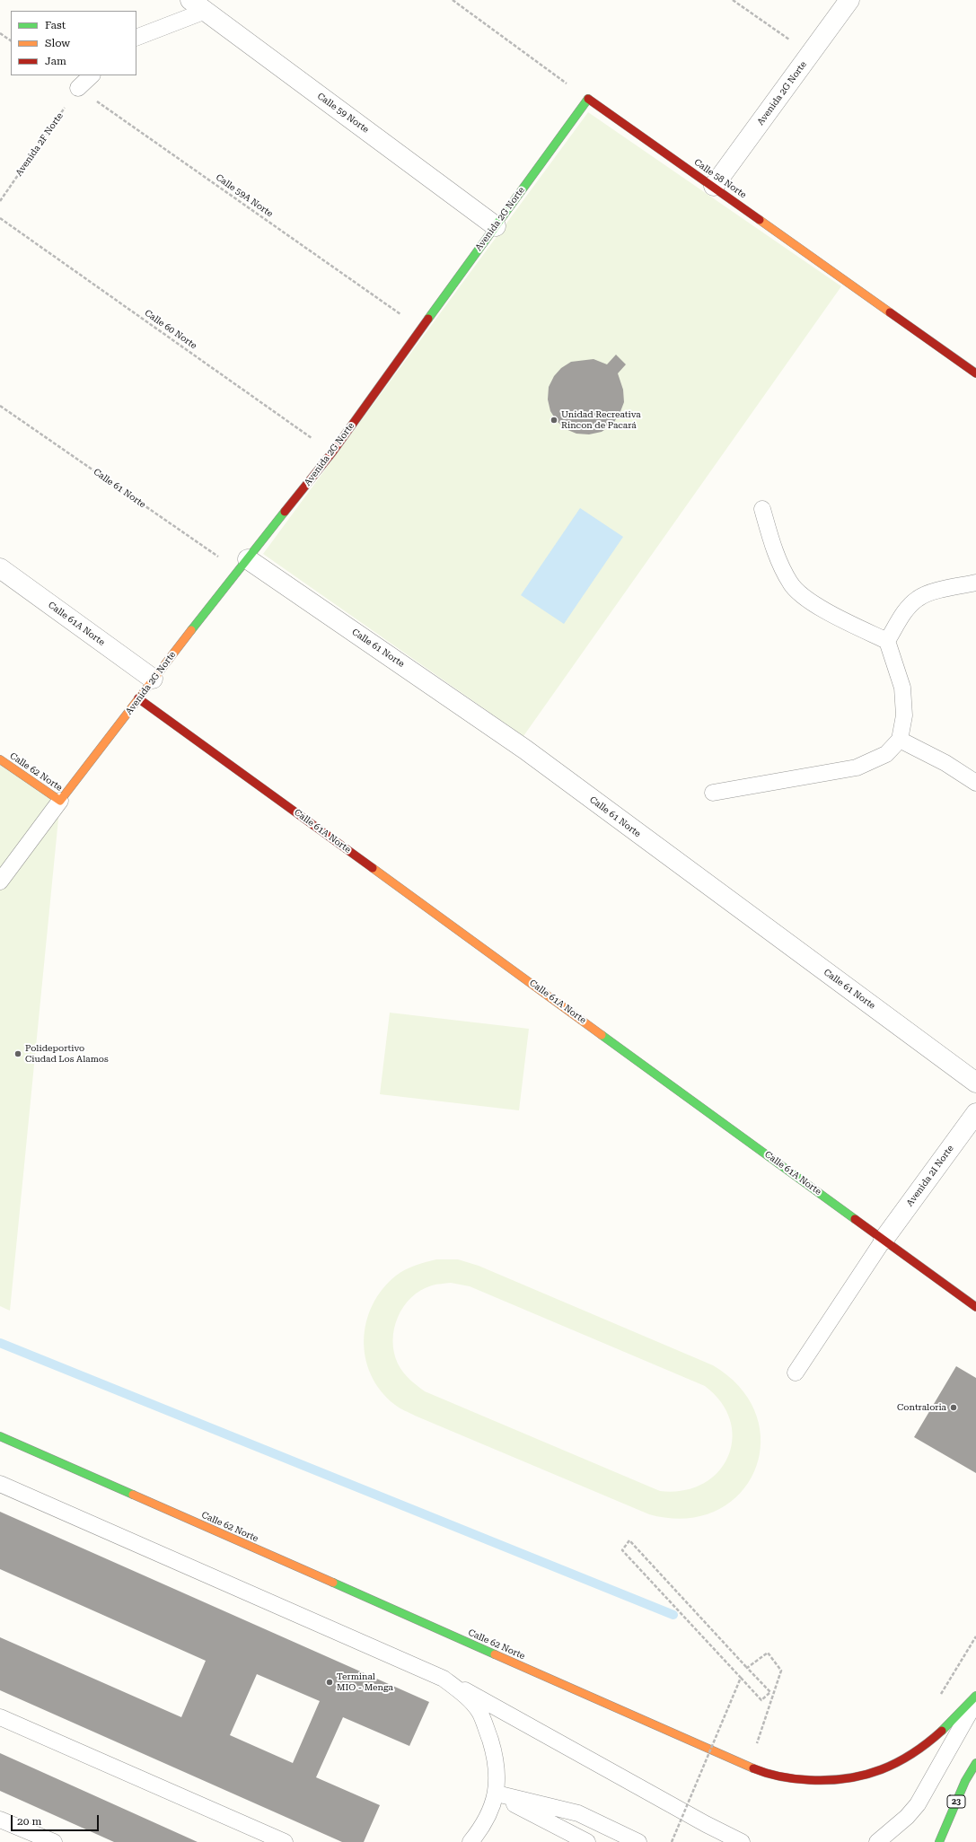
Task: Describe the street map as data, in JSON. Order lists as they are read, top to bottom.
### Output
{
  "streets": {
    "street": [
      "Avenida 2G Norte",
      "Calle 59 Norte",
      "Calle 58 Norte",
      "Calle 61 Norte",
      "Calle 61A Norte",
      "Calle 62 Norte",
      "Avenida 2I Norte",
      "23"
    ],
    "path": ["Avenida 2F Norte", "Calle 59A Norte", "Calle 60 Norte"]
  },
  "crossings": [
    ["Avenida 2G Norte", "Calle 59 Norte"],
    ["Avenida 2G Norte", "Calle 58 Norte"],
    ["Avenida 2G Norte", "Calle 59A Norte"],
    ["Avenida 2G Norte", "Calle 60 Norte"],
    ["Avenida 2G Norte", "Calle 61 Norte"],
    ["Avenida 2G Norte", "Calle 61A Norte"],
    ["Avenida 2G Norte", "Calle 62 Norte"],
    ["Avenida 2F Norte", "Calle 59A Norte"],
    ["Calle 61A Norte", "Avenida 2I Norte"]
  ],
  "places": [
    "Unidad Recreativa Rincon de Pacará",
    "Polideportivo Ciudad Los Alamos",
    "Contraloria",
    "Terminal MIO - Menga"
  ],
  "legend": ["Fast", "Slow", "Jam"],
  "scale_bar": "20 m"
}
